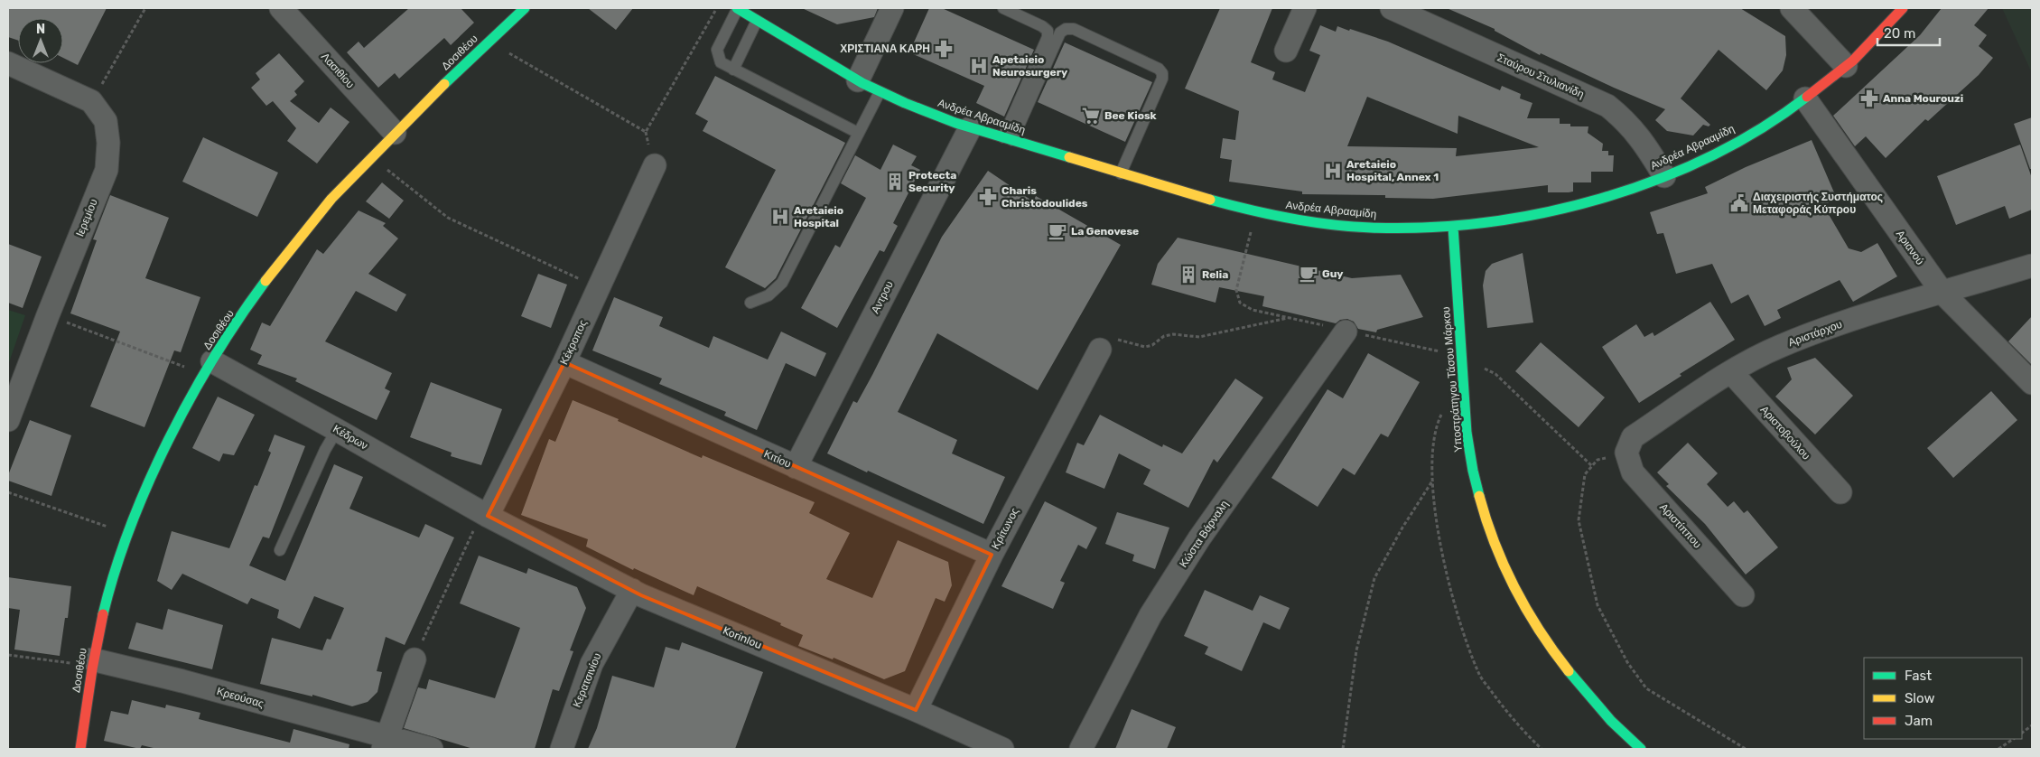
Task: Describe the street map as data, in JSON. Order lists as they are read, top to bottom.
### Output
{
  "streets": {
    "main road": ["Δοσιθέου", "Ανδρέα Αβρααμίδη", "Υποστράτηγου Τάσου Μάρκου"],
    "street": [
      "Λασιθίου",
      "Σταύρου Στυλιανίδη",
      "Ιερεμίου",
      "Αριανού",
      "Αντρου",
      "Αριστάρχου",
      "Κέκροπος",
      "Αριστοβούλου",
      "Κέδρων",
      "Κιτίου",
      "Αριστίππου",
      "Κρίτωνος",
      "Κώστα Βάρναλη",
      "Korinlou",
      "Κερατσινίου",
      "Κρεούσας"
    ]
  },
  "crossings": [
    ["Δοσιθέου", "Λασιθίου"],
    ["Δοσιθέου", "Κέδρων"],
    ["Δοσιθέου", "Κρεούσας"],
    ["Σταύρου Στυλιανίδη", "Ανδρέα Αβρααμίδη"],
    ["Ανδρέα Αβρααμίδη", "Αριανού"],
    ["Ανδρέα Αβρααμίδη", "Αντρου"],
    ["Ανδρέα Αβρααμίδη", "Υποστράτηγου Τάσου Μάρκου"],
    ["Αριανού", "Αριστάρχου"],
    ["Αντρου", "Κιτίου"],
    ["Αριστάρχου", "Αριστοβούλου"],
    ["Αριστάρχου", "Αριστίππου"],
    ["Κέκροπος", "Κέδρων"],
    ["Κέκροπος", "Κιτίου"],
    ["Κέκροπος", "Korinlou"],
    ["Κέδρων", "Korinlou"],
    ["Κιτίου", "Κρίτωνος"],
    ["Κρίτωνος", "Korinlou"],
    ["Korinlou", "Κερατσινίου"]
  ],
  "places": {
    "pharmacy": ["ΧΡΙΣΤΙΑΝΑ ΚΑΡΗ", "Anna Mourouzi", "Charis Christodoulides"],
    "hospital": ["Apetaieio Neurosurgery", "Aretaieio Hospital, Annex 1", "Aretaieio Hospital"],
    "supermarket": ["Bee Kiosk"],
    "building": ["Protecta Security", "Relia"],
    "public building": ["Διαχειριστής Συστήματος Μεταφοράς Κύπρου"],
    "cafe": ["La Genovese", "Guy"]
  },
  "legend": ["Fast", "Slow", "Jam"],
  "scale_bar": "20 m",
  "north": "top"
}
